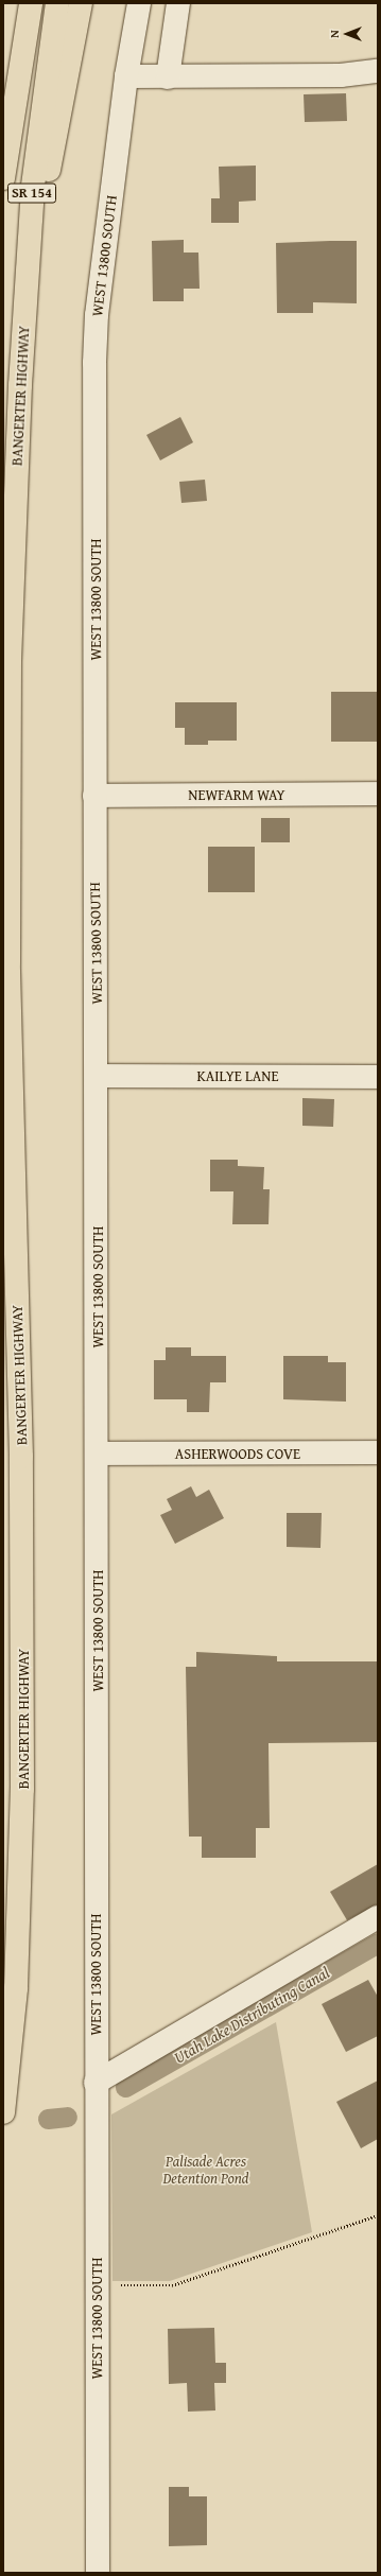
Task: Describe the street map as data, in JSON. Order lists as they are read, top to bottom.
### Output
{
  "streets": {
    "highway": ["SR 154", "BANGERTER HIGHWAY"],
    "street": [
      "WEST 13800 SOUTH",
      "NEWFARM WAY",
      "KAILYE LANE",
      "ASHERWOODS COVE"
    ]
  },
  "crossings": [
    ["WEST 13800 SOUTH", "NEWFARM WAY"],
    ["WEST 13800 SOUTH", "KAILYE LANE"],
    ["WEST 13800 SOUTH", "ASHERWOODS COVE"]
  ],
  "water": ["Utah Lake Distributing Canal"],
  "parks": ["Palisade Acres Detention Pond"],
  "north": "left"
}
